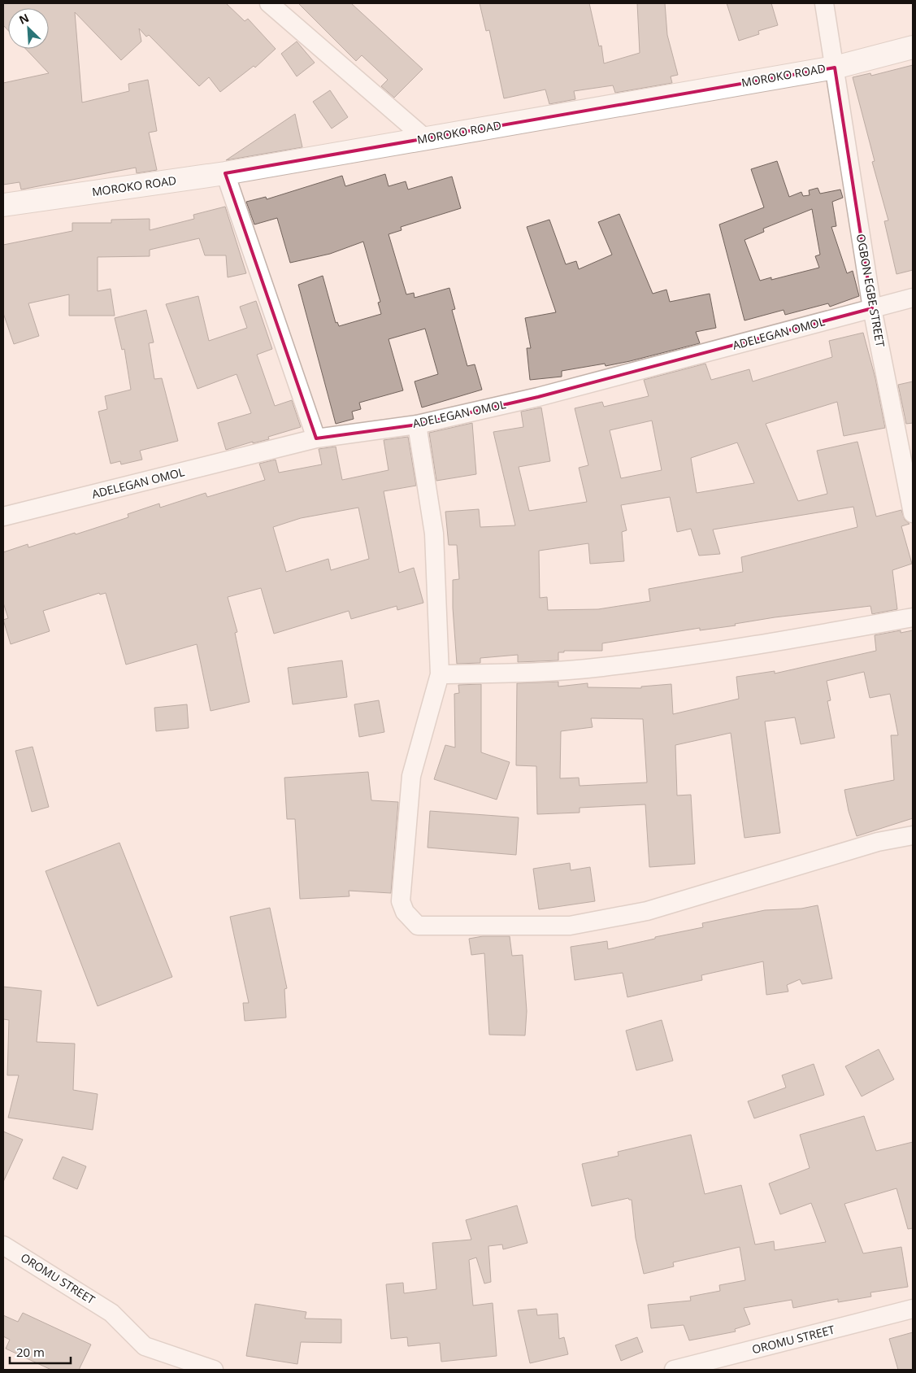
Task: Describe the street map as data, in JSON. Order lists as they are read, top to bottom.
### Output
{
  "streets": {
    "street": [
      "MOROKO ROAD",
      "OGBON EGBE STREET",
      "ADELEGAN OMOL",
      "OROMU STREET"
    ]
  },
  "crossings": [
    ["MOROKO ROAD", "OGBON EGBE STREET"],
    ["OGBON EGBE STREET", "ADELEGAN OMOL"]
  ],
  "scale_bar": "20 m",
  "north": "top left"
}
